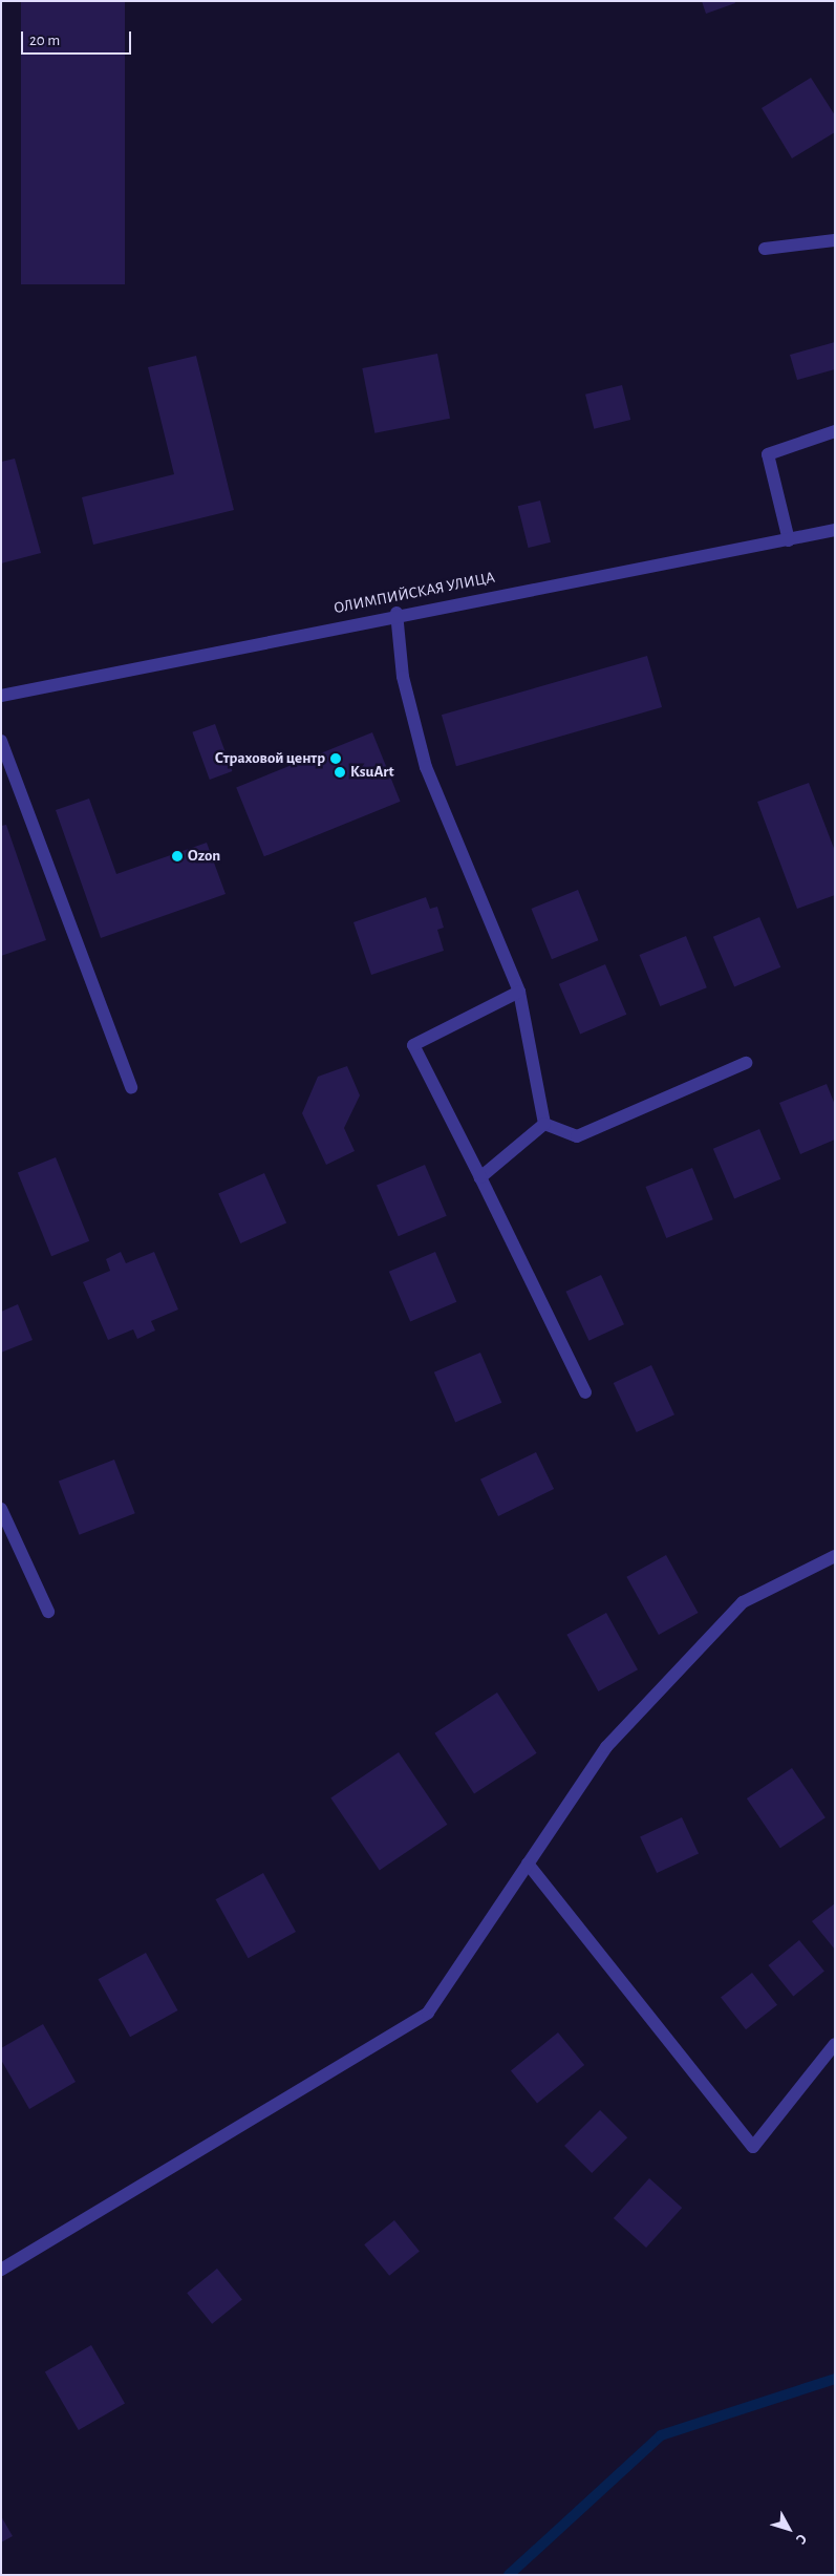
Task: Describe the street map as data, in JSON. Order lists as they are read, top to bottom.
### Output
{
  "streets": {
    "street": ["ОЛИМПИЙСКАЯ УЛИЦА"]
  },
  "places": ["Страховой центр", "KsuArt", "Ozon"],
  "scale_bar": "20 m",
  "north": "bottom right"
}
